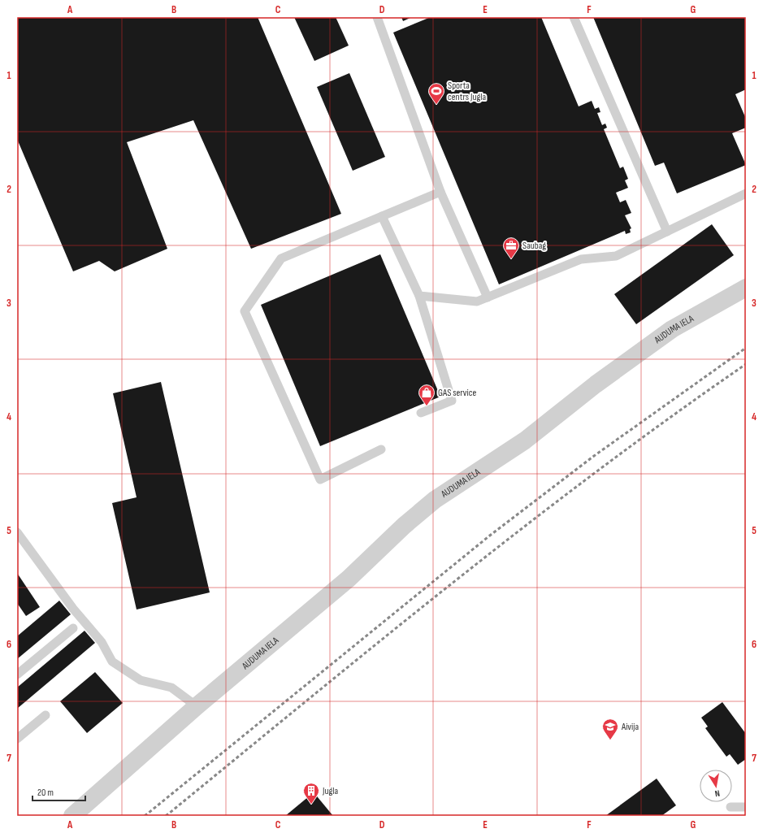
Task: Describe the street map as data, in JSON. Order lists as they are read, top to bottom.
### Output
{
  "streets": {
    "street": ["AUDUMA IELA"]
  },
  "places": {
    "sports": ["Sporta centrs Jugla"],
    "office": ["Saubag"],
    "shop": ["GAS service"],
    "school or university": ["Aivija"],
    "building": ["Jugla"]
  },
  "scale_bar": "20 m",
  "north": "bottom",
  "grid": {
    "columns": [
      "A",
      "B",
      "C",
      "D",
      "E",
      "F",
      "G"
    ],
    "rows": [
      "1",
      "2",
      "3",
      "4",
      "5",
      "6",
      "7"
    ]
  }
}
